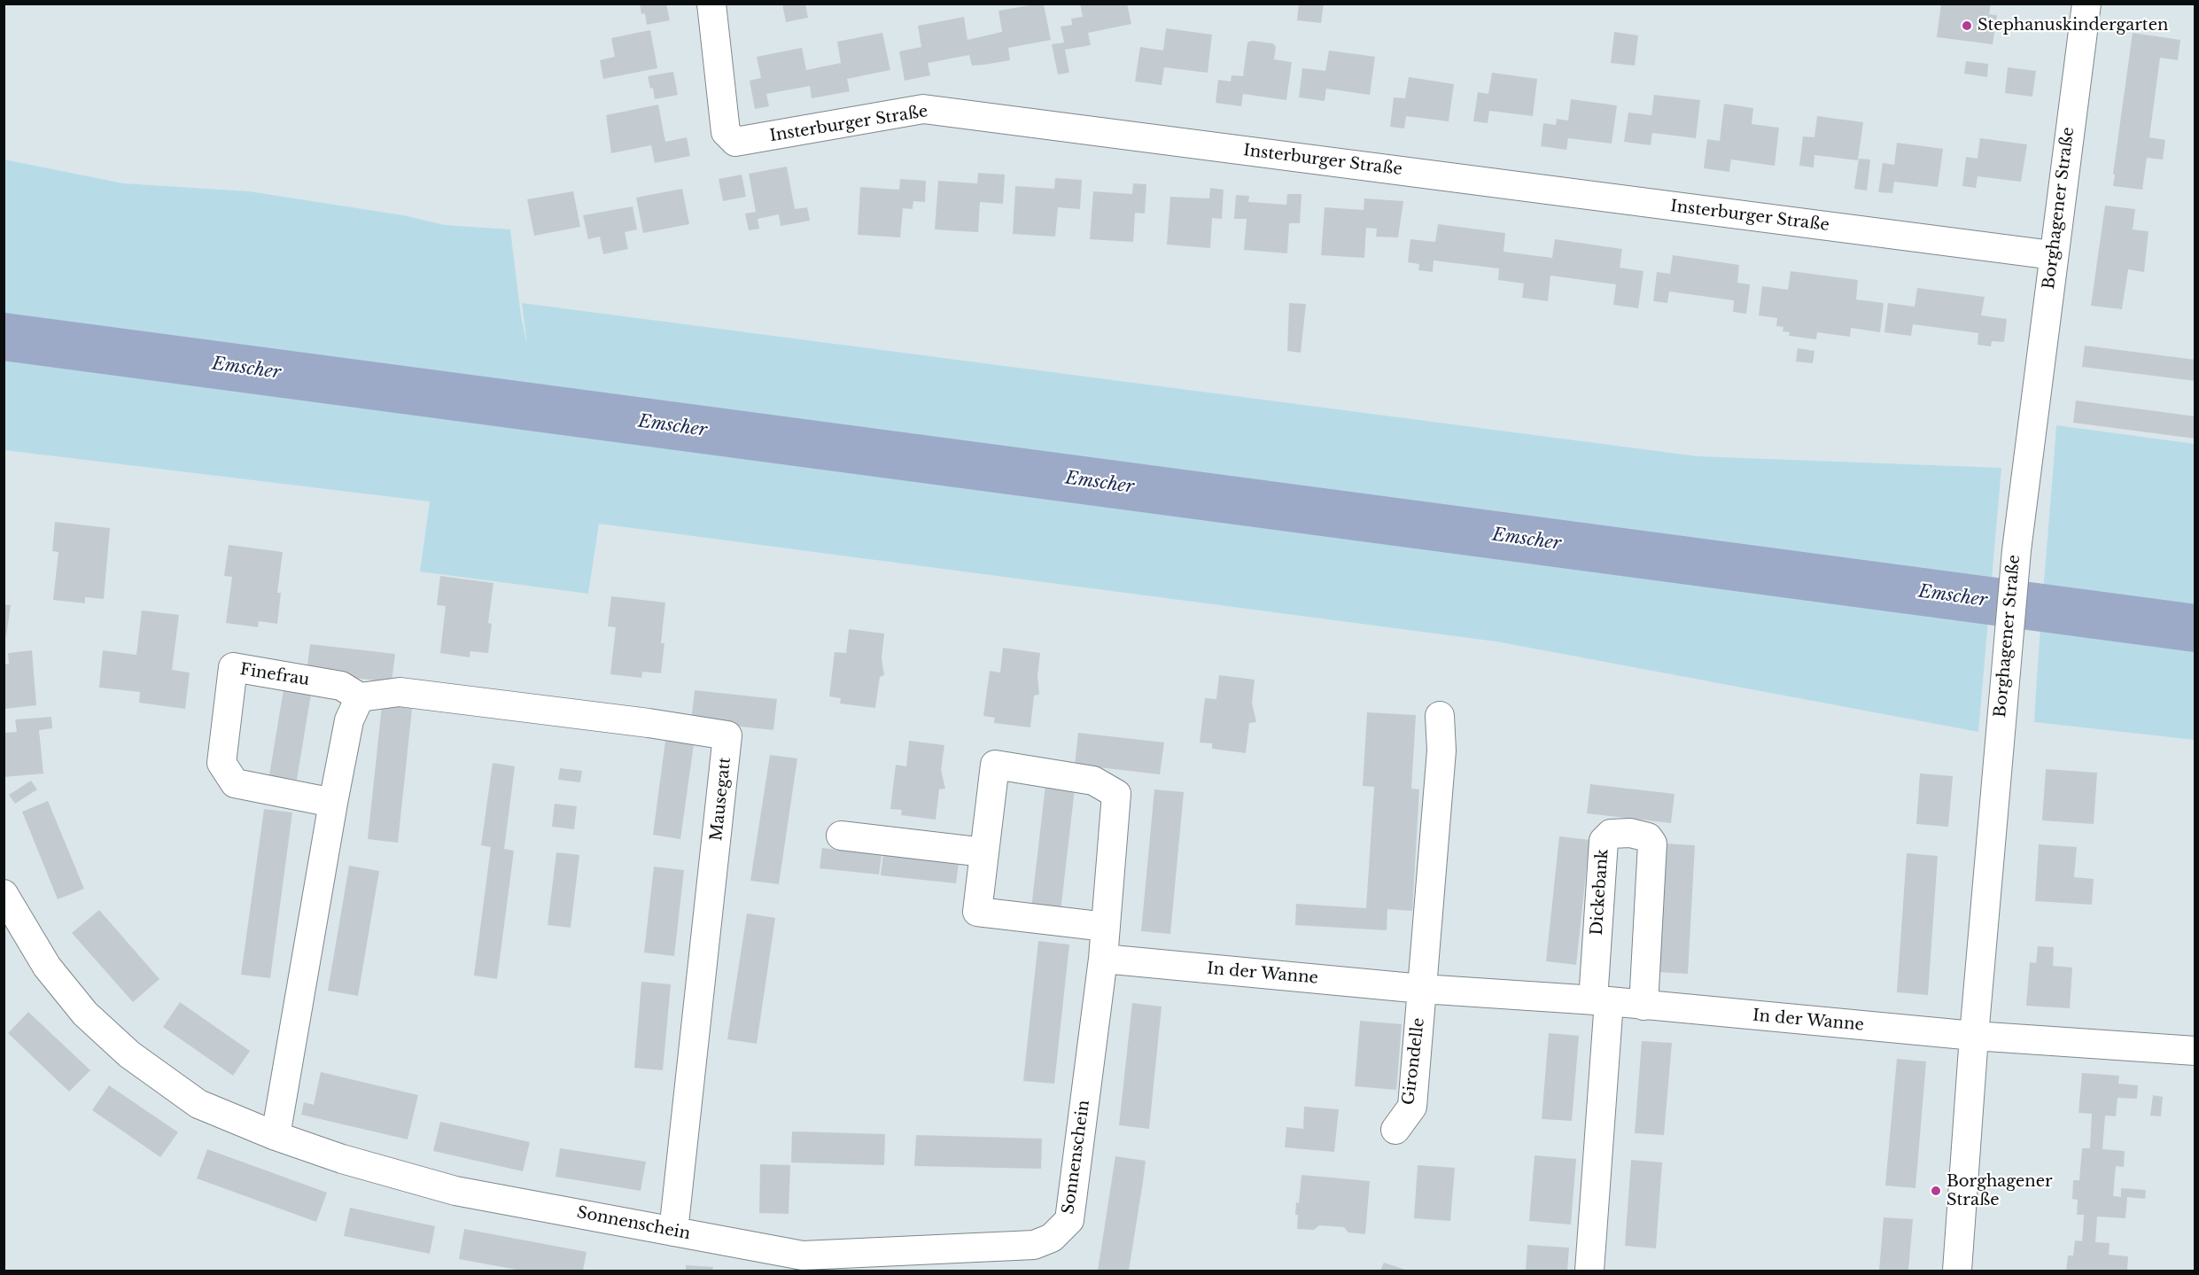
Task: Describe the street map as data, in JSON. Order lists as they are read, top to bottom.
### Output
{
  "streets": {
    "street": [
      "Insterburger Straße",
      "Borghagener Straße",
      "Finefrau",
      "Mausegatt",
      "Dickebank",
      "In der Wanne",
      "Girondelle",
      "Sonnenschein"
    ]
  },
  "crossings": [
    ["Insterburger Straße", "Borghagener Straße"],
    ["Borghagener Straße", "In der Wanne"],
    ["Finefrau", "Mausegatt"],
    ["Mausegatt", "Sonnenschein"],
    ["Dickebank", "In der Wanne"],
    ["In der Wanne", "Girondelle"],
    ["In der Wanne", "Sonnenschein"]
  ],
  "water": ["Emscher"],
  "places": ["Stephanuskindergarten", "Borghagener Straße"]
}
